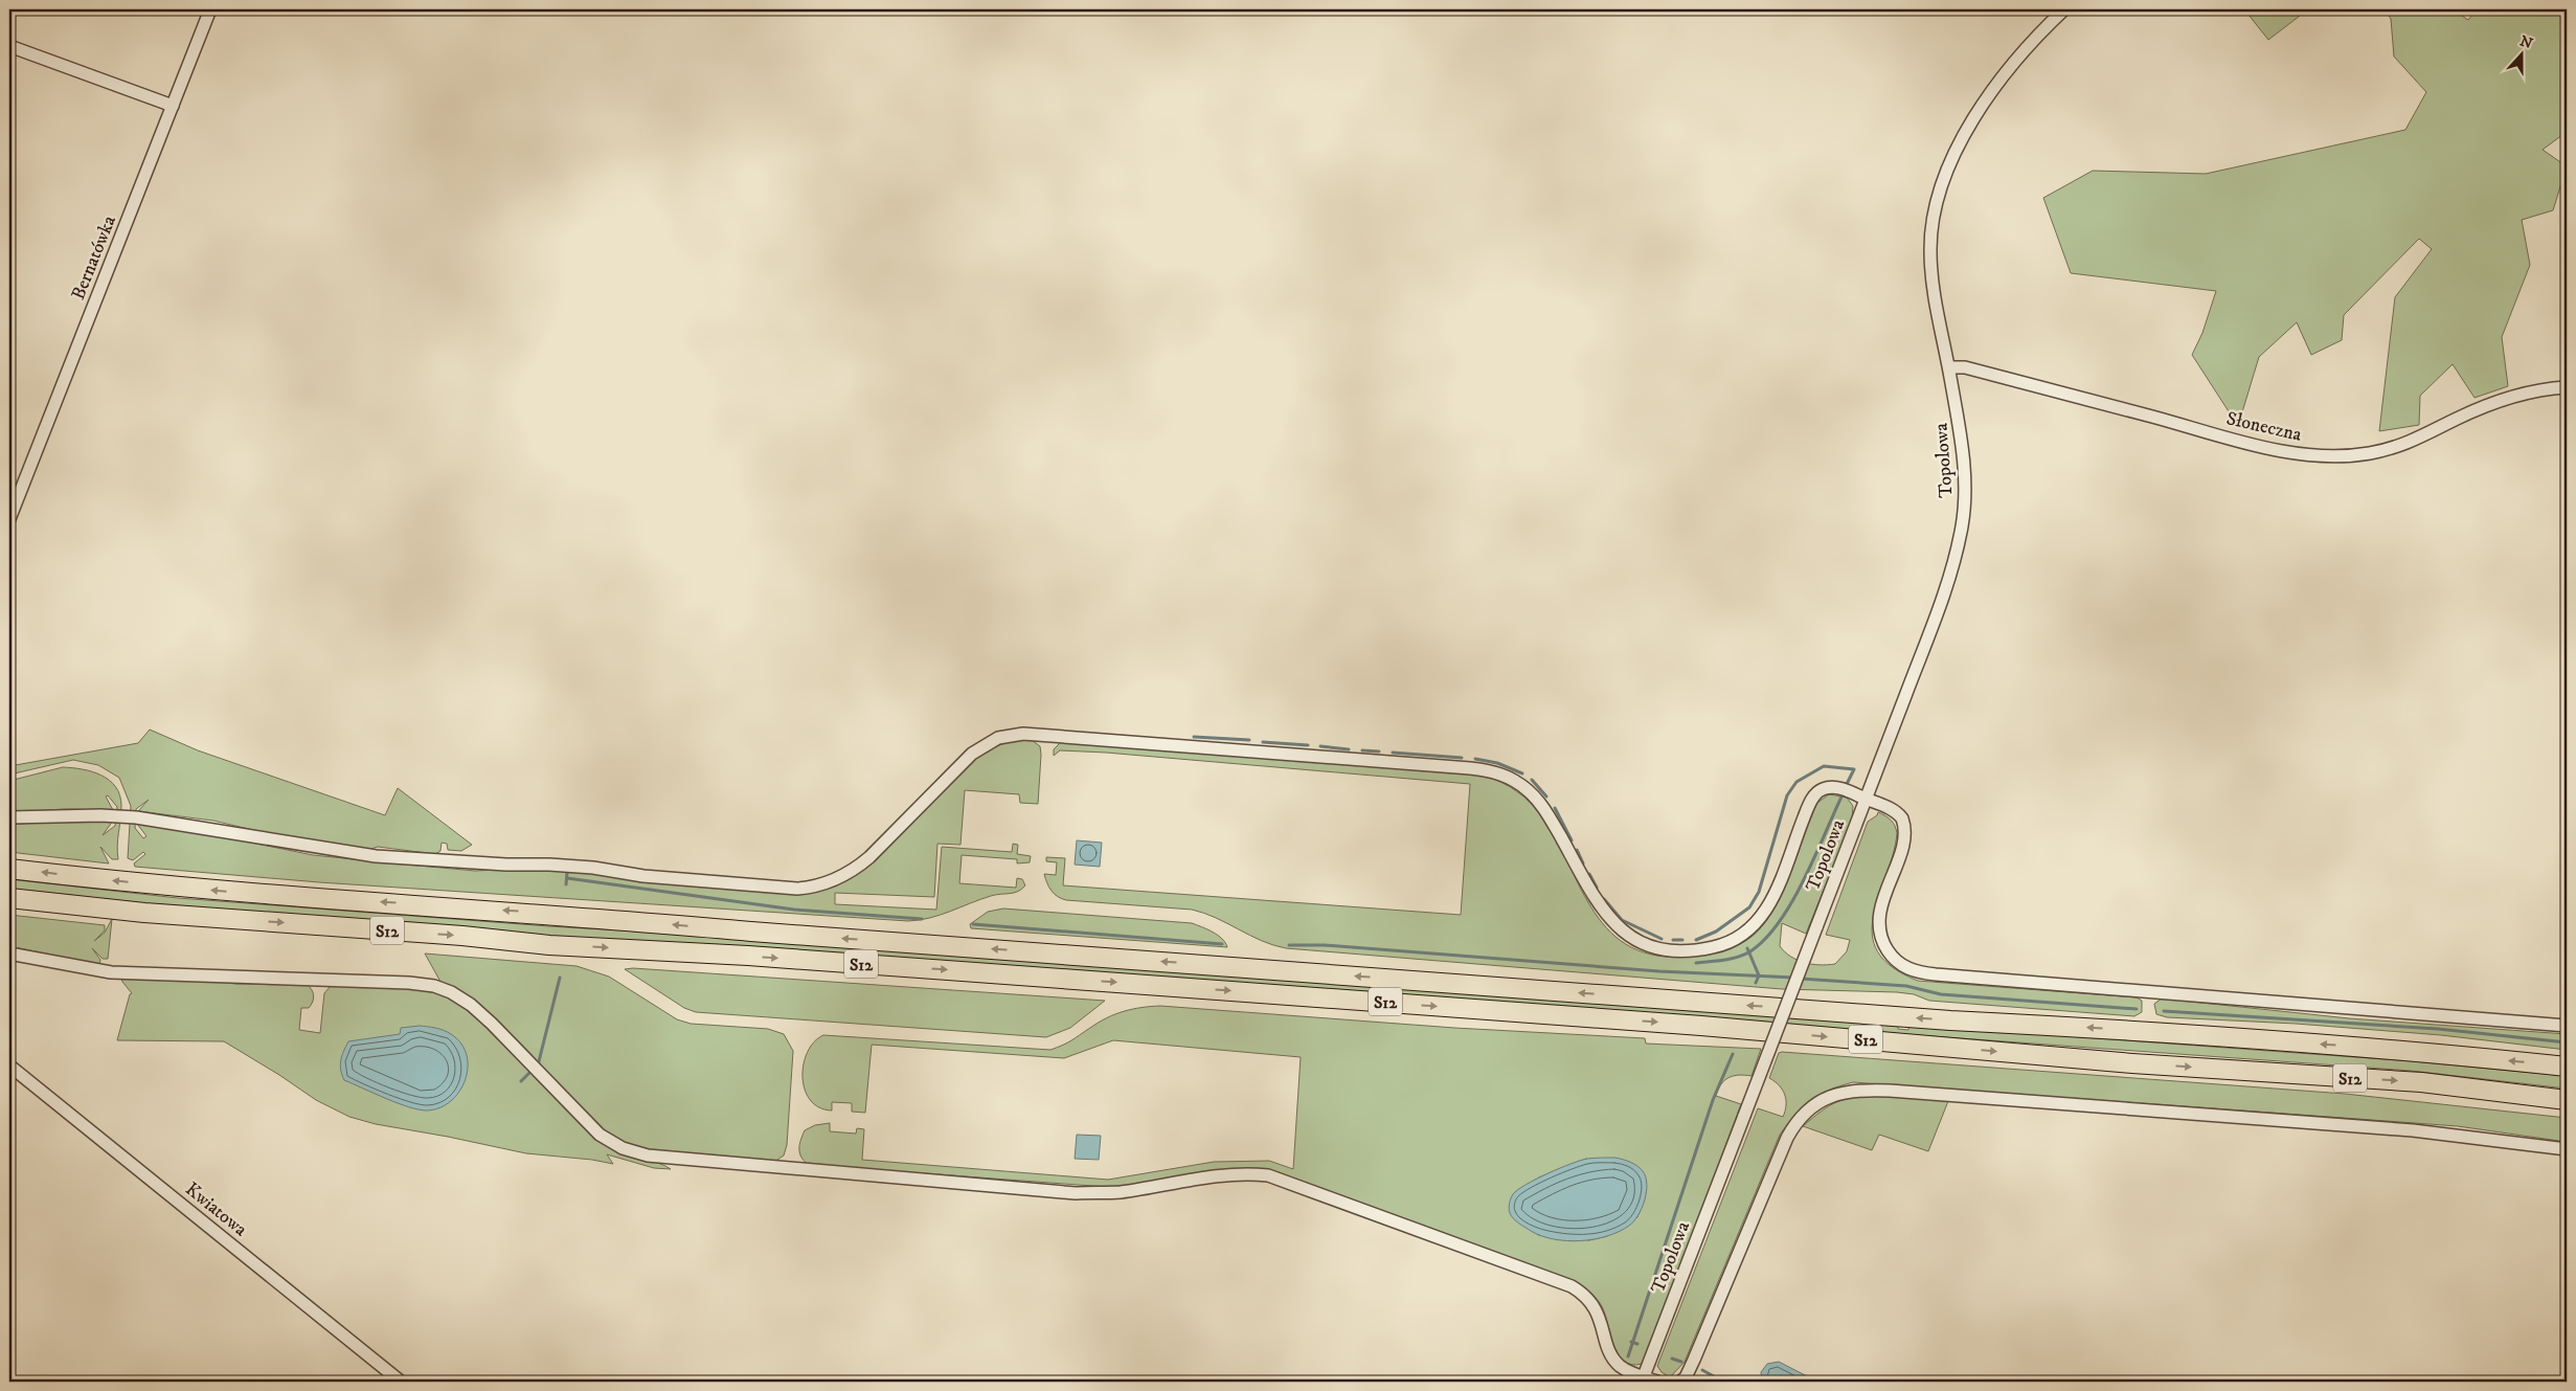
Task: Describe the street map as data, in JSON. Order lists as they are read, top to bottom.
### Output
{
  "streets": {
    "highway": ["S12"],
    "street": [
      "Bernatówka",
      "Słoneczna",
      "Topolowa",
      "Kwiatowa"
    ]
  },
  "crossings": [
    ["Słoneczna", "Topolowa"]
  ],
  "north": "top"
}
